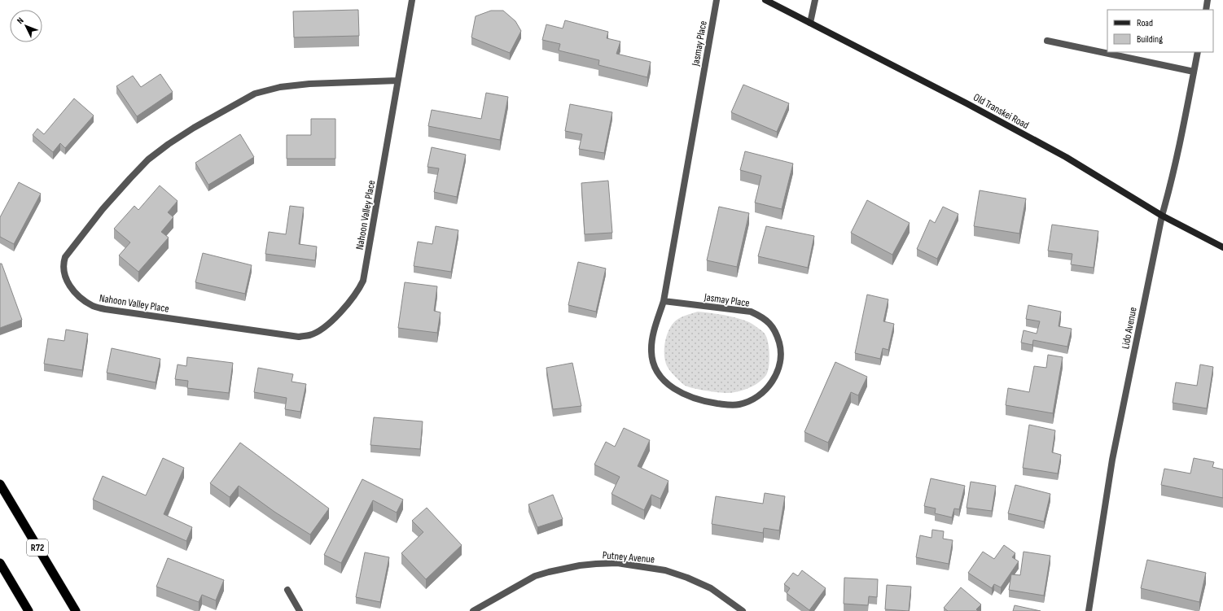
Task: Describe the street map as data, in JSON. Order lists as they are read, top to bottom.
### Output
{
  "streets": {
    "highway": ["R72"],
    "main road": ["Old Transkei Road"],
    "street": [
      "Jasmay Place",
      "Nahoon Valley Place",
      "Lido Avenue",
      "Putney Avenue"
    ]
  },
  "crossings": [
    ["Old Transkei Road", "Lido Avenue"]
  ],
  "legend": ["Road", "Building"],
  "north": "top left"
}
